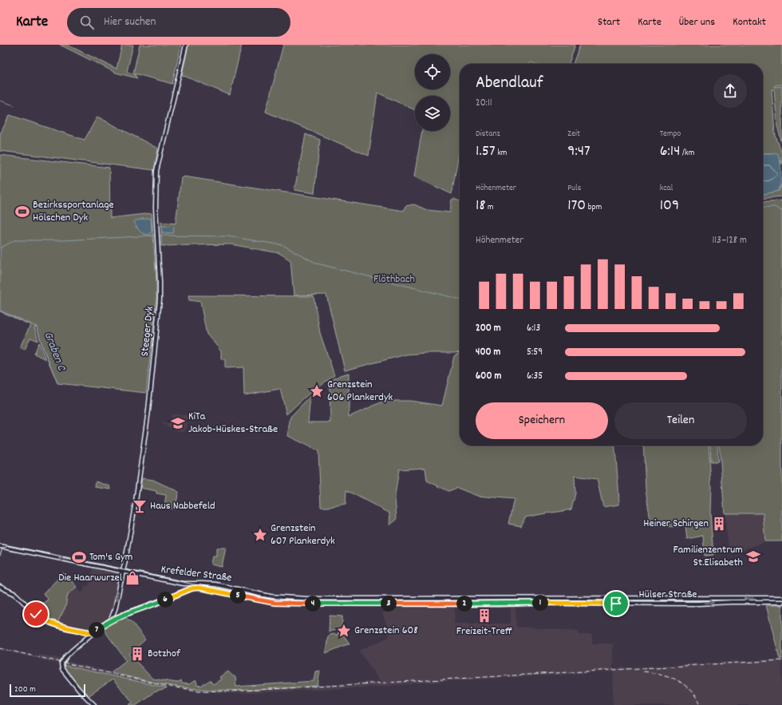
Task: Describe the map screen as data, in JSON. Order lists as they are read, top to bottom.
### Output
{
  "streets": {
    "street": ["Steeger Dyk", "Krefelder Straße", "Hülser Straße"]
  },
  "crossings": [
    ["Steeger Dyk", "Krefelder Straße"],
    ["Krefelder Straße", "Hülser Straße"]
  ],
  "water": ["Graben C"],
  "parks": ["Flöthbach"],
  "places": {
    "sports": ["Bezirkssportanlage Hölschen Dyk", "Tom's Gym"],
    "place": ["Grenzstein 606 Plankerdyk", "Grenzstein 607 Plankerdyk", "Grenzstein 608"],
    "school or university": ["KiTa Jakob-Hüskes-Straße", "Familienzentrum St.Elisabeth"],
    "bar": ["Haus Nabbefeld"],
    "building": ["Heiner Schirgen", "Freizeit-Treff", "Botzhof"],
    "shop": ["Die Haarwurzel"]
  },
  "scale_bar": "200 m",
  "page": {
    "header": "Karte",
    "search": "Hier suchen",
    "nav": [
      "Start",
      "Karte",
      "Über uns",
      "Kontakt"
    ],
    "heading": ["Abendlauf", "20:11"],
    "stats": [
      ["Distanz", "1.57 km"],
      ["Zeit", "9:47"],
      ["Tempo", "6:14 /km"],
      ["Höhenmeter", "18 m"],
      ["Puls", "170 bpm"],
      ["kcal", "109"]
    ],
    "chart": ["Höhenmeter", "113–128 m"],
    "list": [
      {
        "name": "200 m",
        "note": "6:13"
      },
      {
        "name": "400 m",
        "note": "5:59"
      },
      {
        "name": "600 m",
        "note": "6:35"
      }
    ],
    "buttons": ["Speichern", "Teilen"],
    "pins": [
      "5",
      "6",
      "1",
      "2",
      "3",
      "4",
      "7"
    ],
    "scale": "200 m"
  }
}
